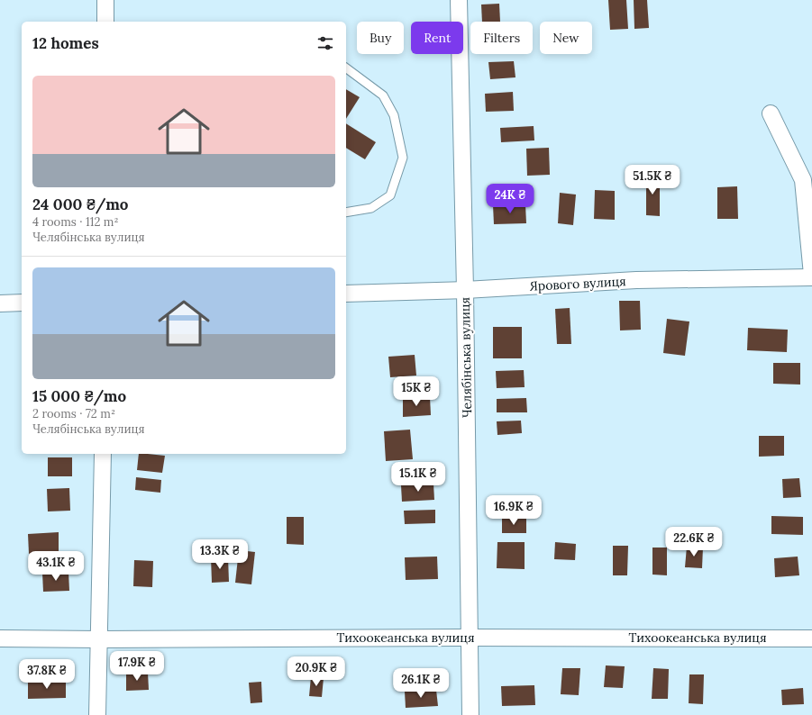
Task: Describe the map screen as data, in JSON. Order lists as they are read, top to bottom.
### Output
{
  "streets": {
    "street": ["Ярового вулиця", "Челябінська вулиця", "Тихоокеанська вулиця"]
  },
  "crossings": [
    ["Ярового вулиця", "Челябінська вулиця"],
    ["Челябінська вулиця", "Тихоокеанська вулиця"]
  ],
  "page": {
    "chip": [
      "Buy",
      "Rent",
      "Filters",
      "New"
    ],
    "heading": "12 homes",
    "list": [
      {
        "name": "24 000 ₴/mo",
        "note": "4 rooms · 112 m² · Челябінська вулиця"
      },
      {
        "name": "15 000 ₴/mo",
        "note": "2 rooms · 72 m² · Челябінська вулиця"
      }
    ],
    "price": [
      "51.5K ₴",
      "24K ₴",
      "15K ₴",
      "15.1K ₴",
      "16.9K ₴",
      "22.6K ₴",
      "13.3K ₴",
      "43.1K ₴",
      "17.9K ₴",
      "20.9K ₴",
      "37.8K ₴",
      "26.1K ₴"
    ]
  }
}
